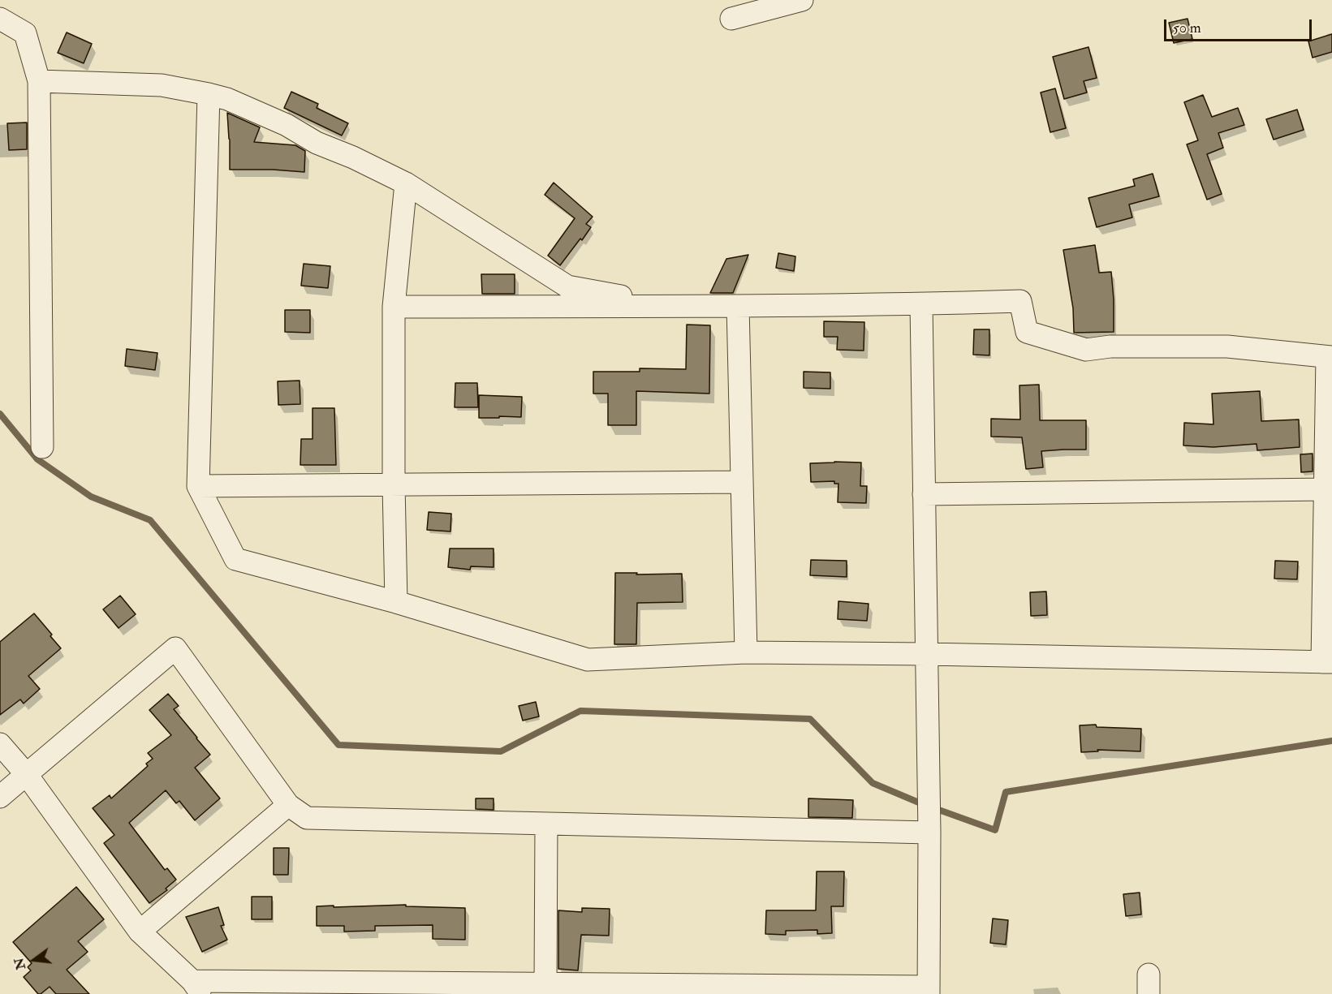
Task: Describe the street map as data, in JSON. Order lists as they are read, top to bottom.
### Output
{
  "scale_bar": "50 m",
  "north": "left"
}
